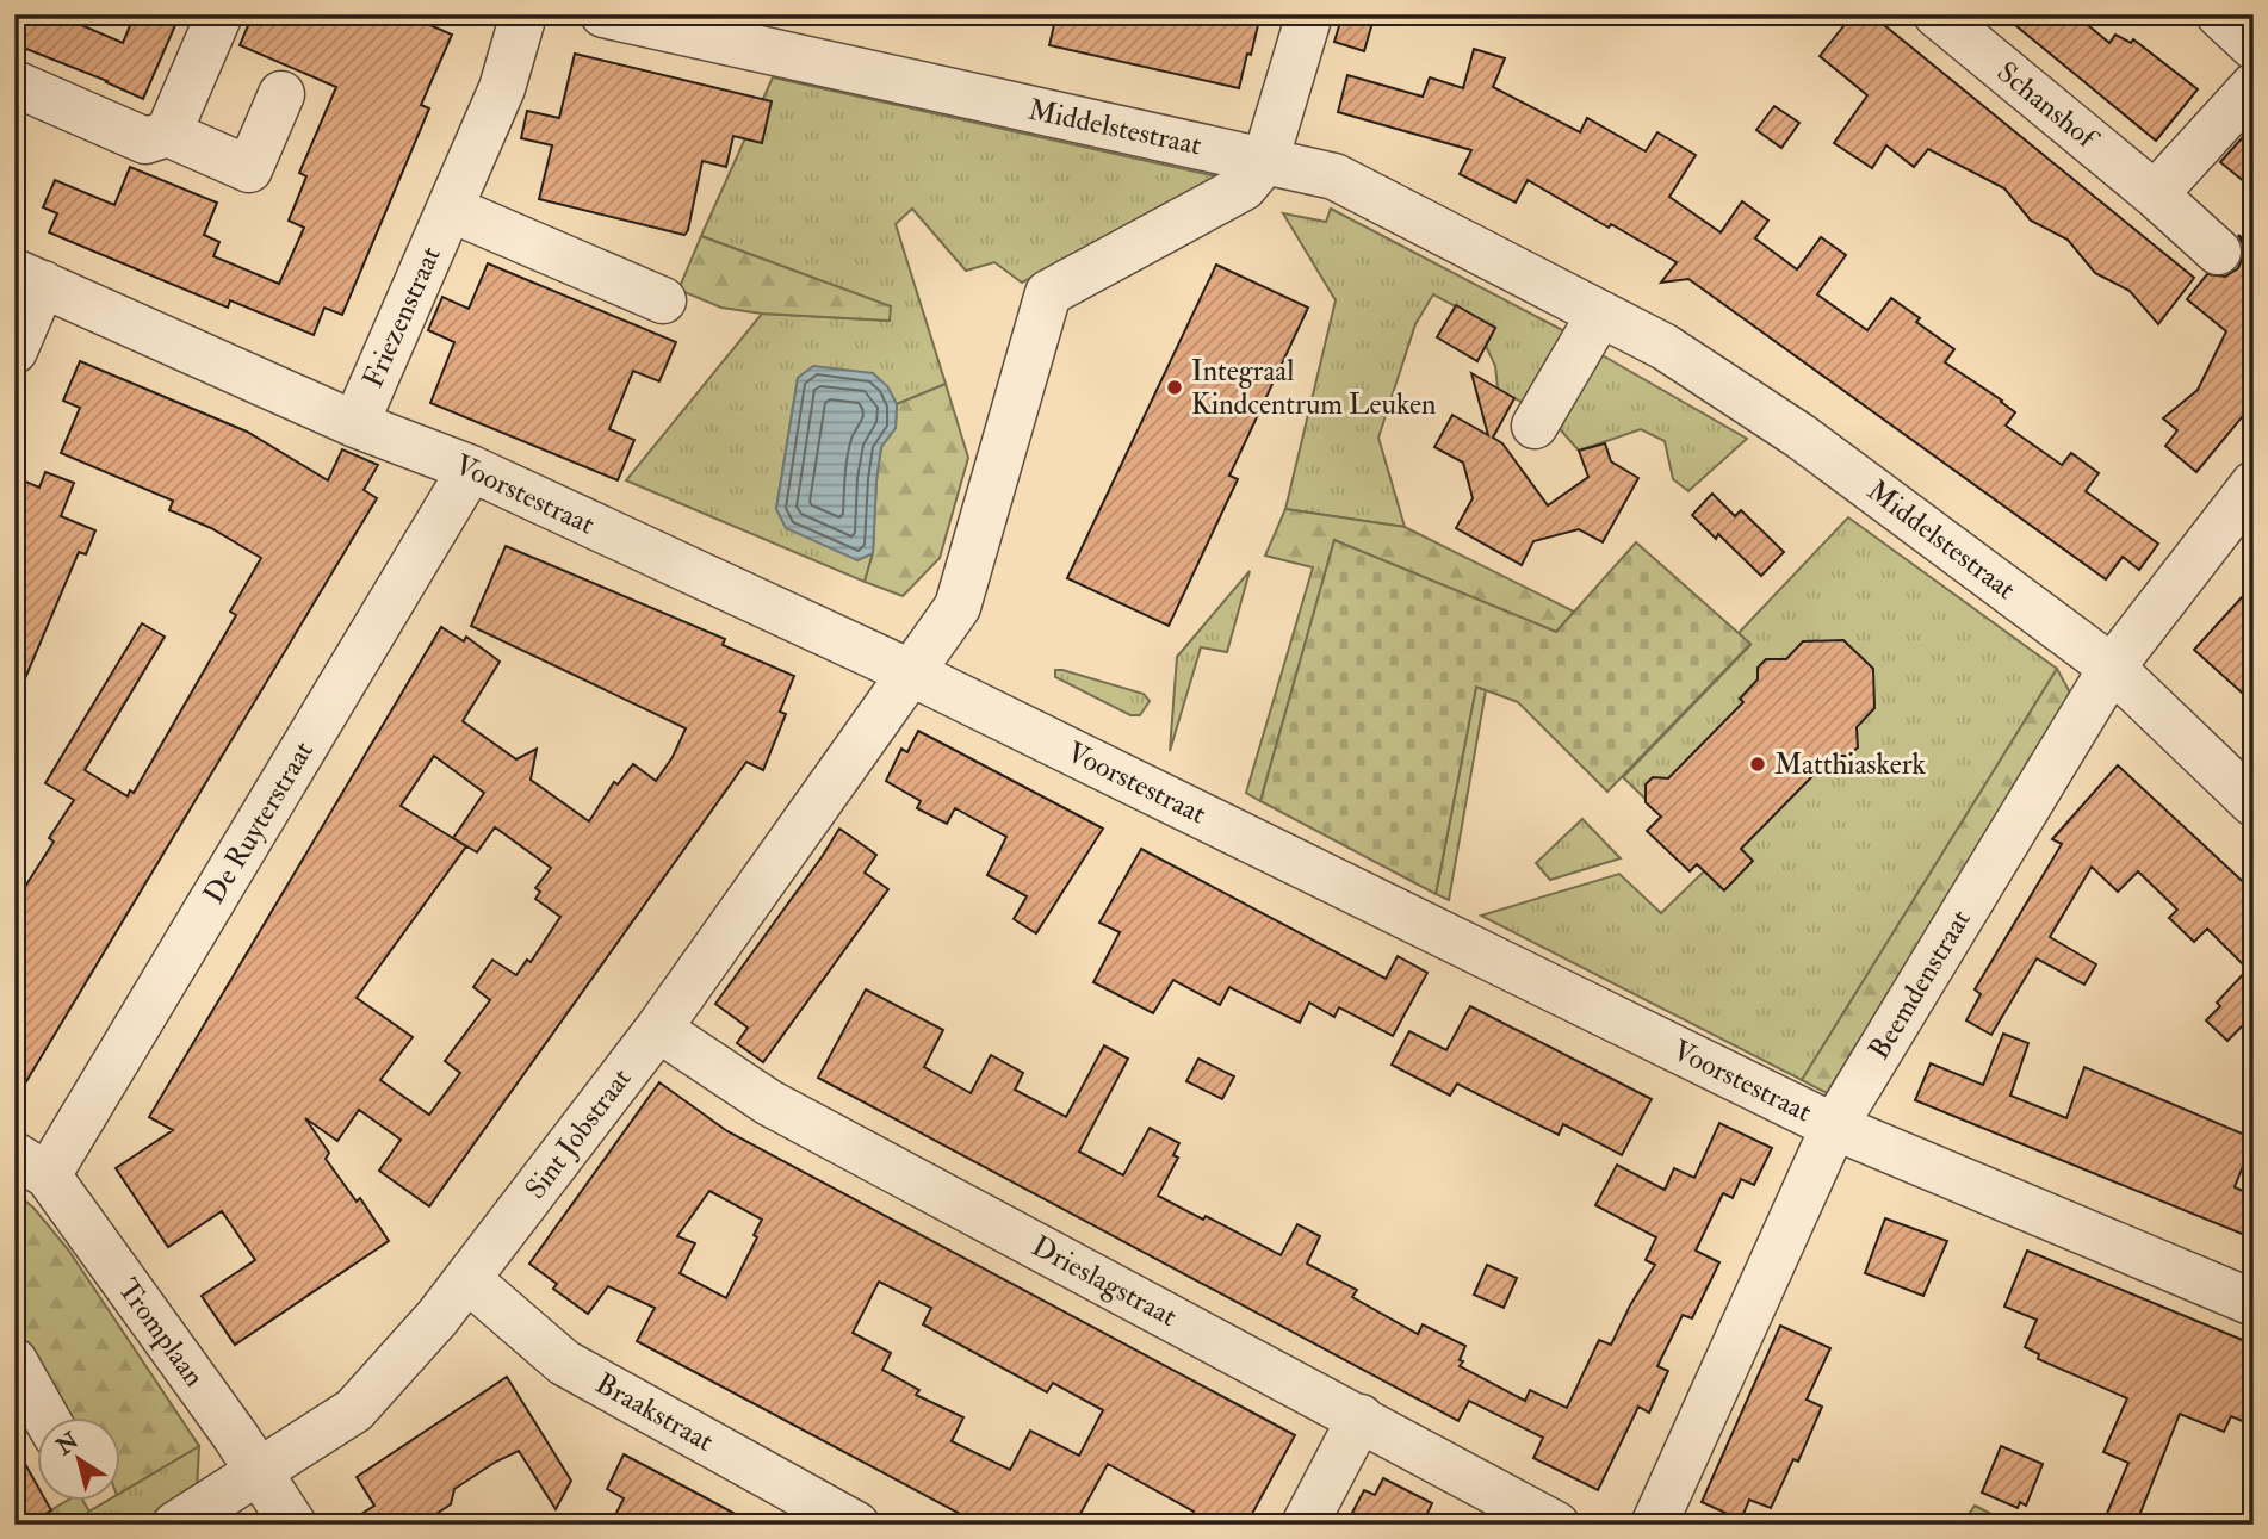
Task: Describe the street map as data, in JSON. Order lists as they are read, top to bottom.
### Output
{
  "streets": {
    "street": [
      "Schanshof",
      "Middelstestraat",
      "Friezenstraat",
      "Voorstestraat",
      "De Ruyterstraat",
      "Beemdenstraat",
      "Sint Jobstraat",
      "Drieslagstraat",
      "Tromplaan",
      "Braakstraat"
    ]
  },
  "crossings": [
    ["Middelstestraat", "Beemdenstraat"],
    ["Middelstestraat", "Sint Jobstraat"],
    ["Friezenstraat", "Voorstestraat"],
    ["Voorstestraat", "De Ruyterstraat"],
    ["Voorstestraat", "Beemdenstraat"],
    ["Voorstestraat", "Sint Jobstraat"],
    ["De Ruyterstraat", "Tromplaan"],
    ["Sint Jobstraat", "Drieslagstraat"],
    ["Sint Jobstraat", "Tromplaan"],
    ["Sint Jobstraat", "Braakstraat"]
  ],
  "places": ["Integraal Kindcentrum Leuken", "Matthiaskerk"],
  "north": "top left"
}
